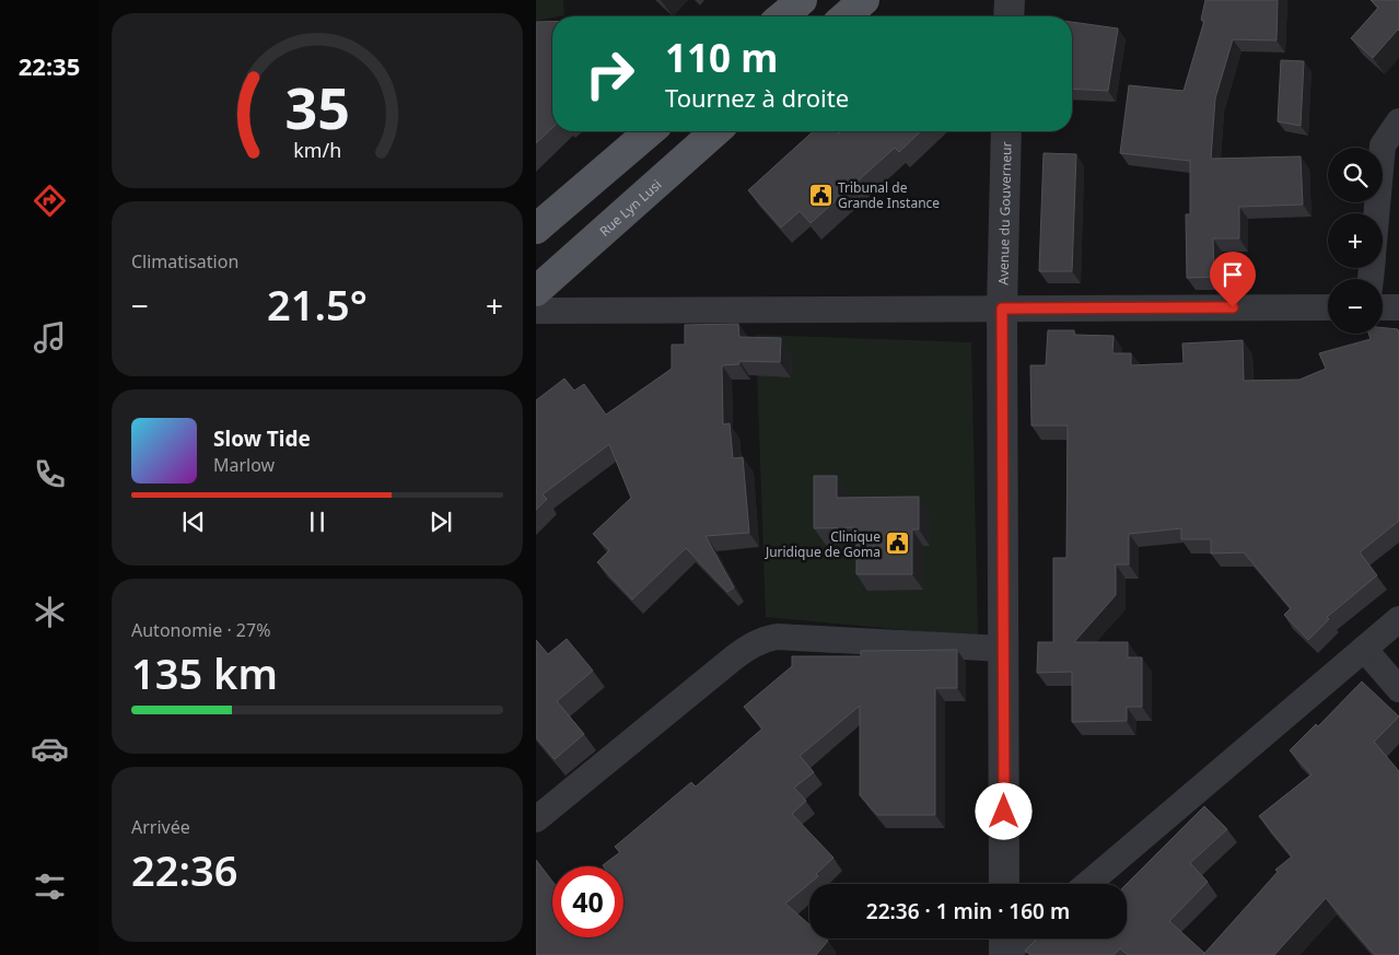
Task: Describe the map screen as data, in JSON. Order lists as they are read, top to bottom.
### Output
{
  "streets": {
    "main road": ["Rue Lyn Lusi"],
    "street": ["Avenue du Gouverneur"]
  },
  "places": {
    "public building": ["Tribunal de Grande Instance", "Clinique Juridique de Goma"]
  },
  "page": {
    "tabs": "22:35",
    "turn": ["110 m", "Tournez à droite"],
    "map_buttons": ["+", "−"],
    "tile": [
      "Climatisation",
      ["Autonomie · 27%", "135 km"],
      ["Arrivée", "22:36"]
    ],
    "heat": ["−", "21.5°", "+"],
    "song": ["Slow Tide", "Marlow"],
    "limit": "40",
    "trip": "22:36 · 1 min · 160 m",
    "gauge": ["35", "km/h"]
  }
}
